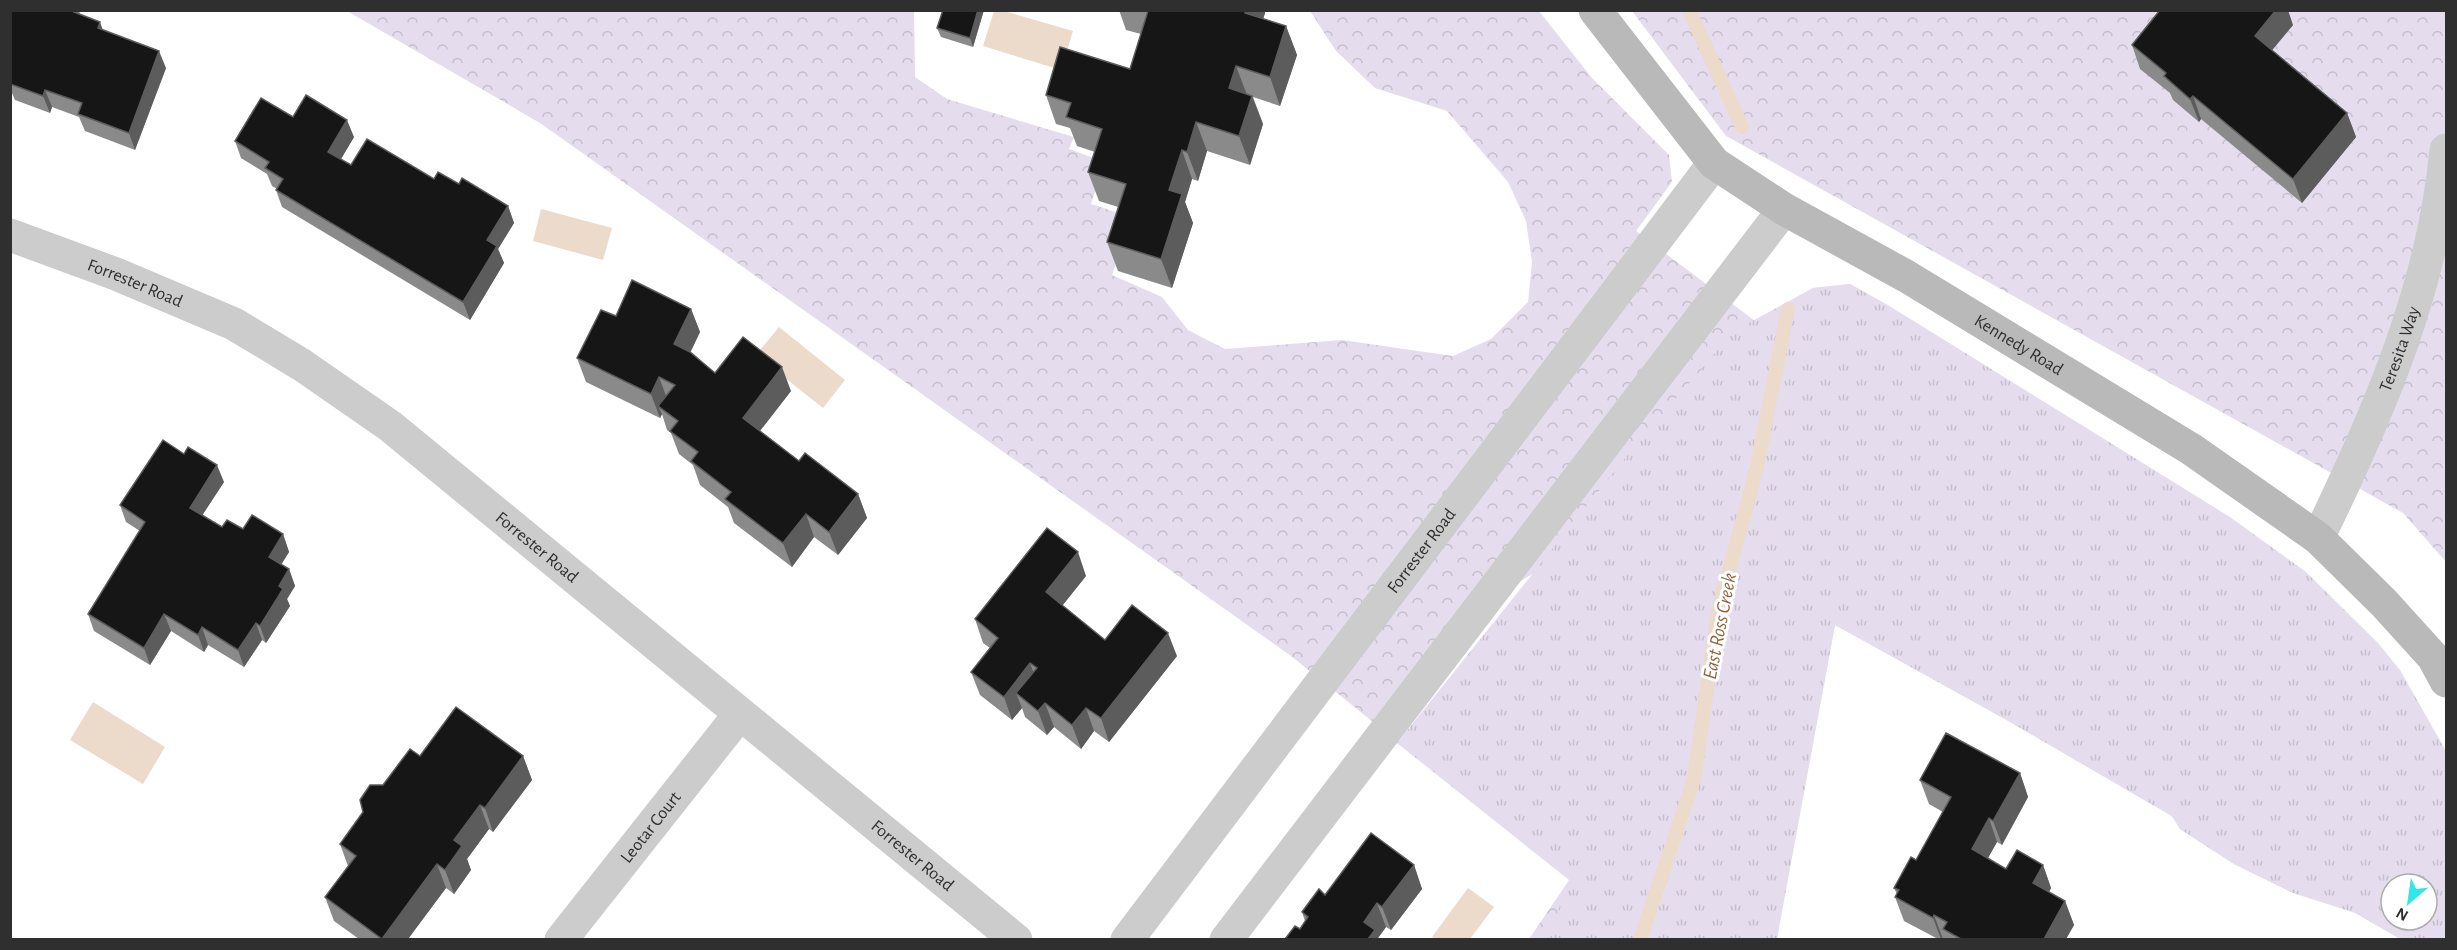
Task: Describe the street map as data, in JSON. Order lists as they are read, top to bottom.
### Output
{
  "streets": {
    "street": [
      "Forrester Road",
      "Kennedy Road",
      "Teresita Way",
      "Leotar Court"
    ]
  },
  "crossings": [
    ["Forrester Road", "Kennedy Road"],
    ["Forrester Road", "Leotar Court"],
    ["Kennedy Road", "Teresita Way"]
  ],
  "water": ["East Ross Creek"],
  "north": "bottom left"
}
